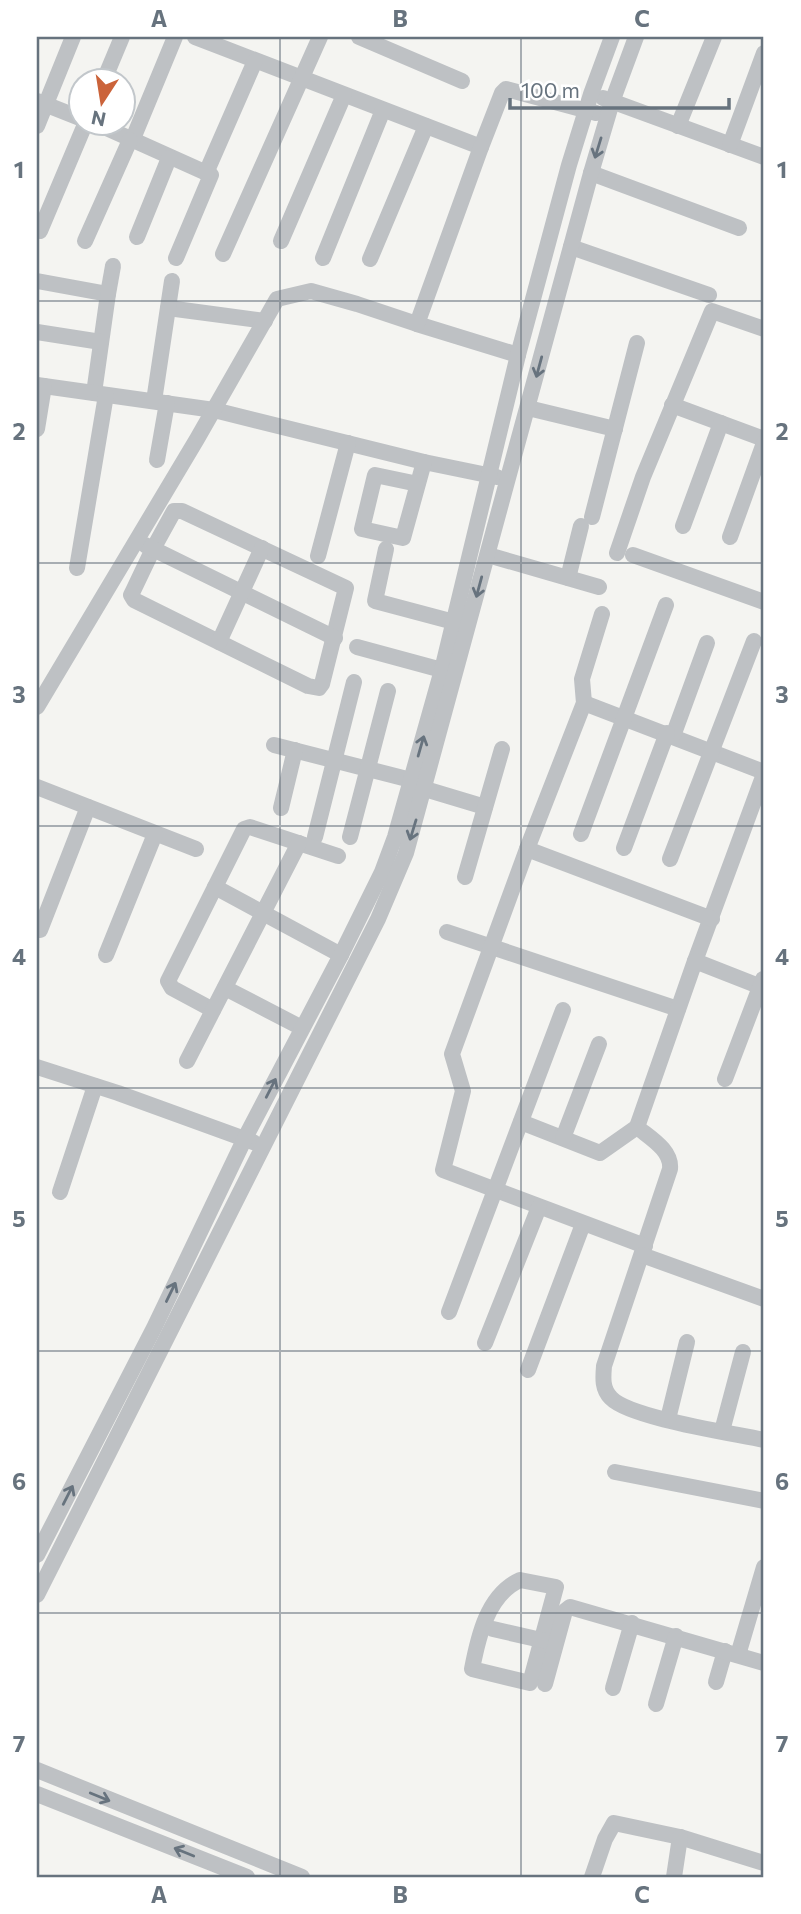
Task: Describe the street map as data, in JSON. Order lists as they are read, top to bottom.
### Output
{
  "scale_bar": "100 m",
  "north": "bottom",
  "grid": {
    "columns": ["A", "B", "C"],
    "rows": [
      "1",
      "2",
      "3",
      "4",
      "5",
      "6",
      "7"
    ]
  }
}
